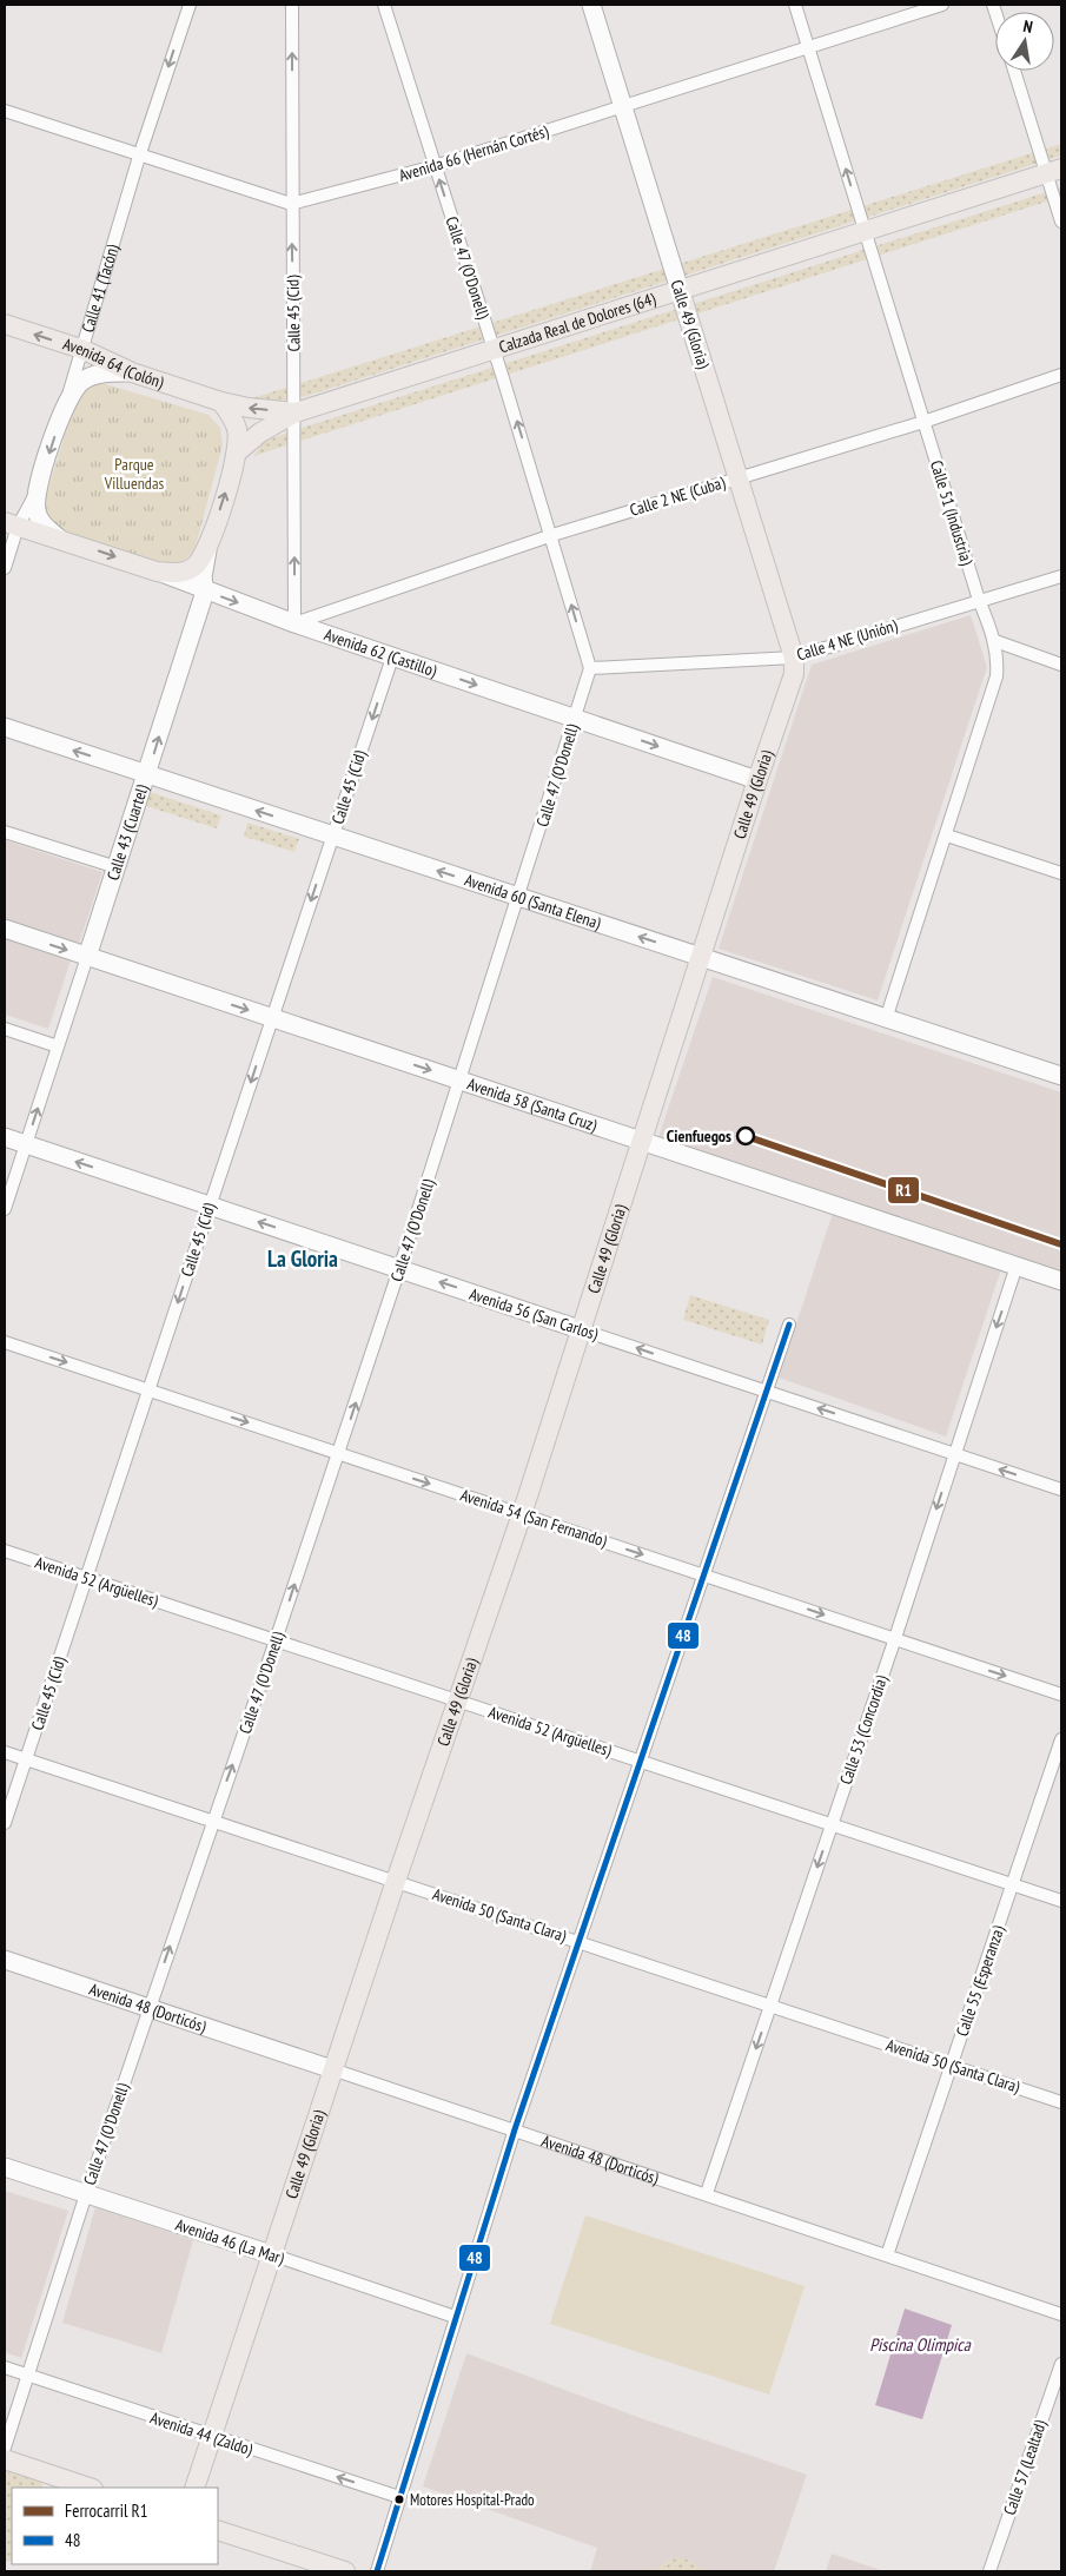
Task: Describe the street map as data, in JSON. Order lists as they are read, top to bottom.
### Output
{
  "streets": {
    "main road": [
      "Calzada Real de Dolores (64)",
      "Calle 49 (Gloria)",
      "Avenida 64 (Colón)",
      "Avenida 62 (Castillo)",
      "Calle 43 (Cuartel)"
    ],
    "street": [
      "Avenida 66 (Hernán Cortés)",
      "Calle 47 (O'Donell)",
      "Calle 41 (Tacón)",
      "Calle 45 (Cid)",
      "Calle 2 NE (Cuba)",
      "Calle 51 (Industria)",
      "Calle 4 NE (Unión)",
      "Avenida 60 (Santa Elena)",
      "Avenida 58 (Santa Cruz)",
      "Avenida 56 (San Carlos)",
      "Avenida 54 (San Fernando)",
      "Avenida 52 (Argüelles)",
      "Calle 53 (Concordia)",
      "Avenida 50 (Santa Clara)",
      "Calle 55 (Esperanza)",
      "Avenida 48 (Dorticós)",
      "Avenida 46 (La Mar)",
      "Avenida 44 (Zaldo)",
      "Calle 57 (Lealtad)"
    ]
  },
  "crossings": [
    ["Avenida 66 (Hernán Cortés)", "Calle 47 (O'Donell)"],
    ["Avenida 66 (Hernán Cortés)", "Calle 45 (Cid)"],
    ["Avenida 66 (Hernán Cortés)", "Calle 49 (Gloria)"],
    ["Avenida 66 (Hernán Cortés)", "Calle 51 (Industria)"],
    ["Calle 47 (O'Donell)", "Calzada Real de Dolores (64)"],
    ["Calle 47 (O'Donell)", "Calle 2 NE (Cuba)"],
    ["Calle 47 (O'Donell)", "Calle 4 NE (Unión)"],
    ["Calle 47 (O'Donell)", "Avenida 62 (Castillo)"],
    ["Calle 47 (O'Donell)", "Avenida 60 (Santa Elena)"],
    ["Calle 47 (O'Donell)", "Avenida 58 (Santa Cruz)"],
    ["Calle 47 (O'Donell)", "Avenida 56 (San Carlos)"],
    ["Calle 47 (O'Donell)", "Avenida 54 (San Fernando)"],
    ["Calle 47 (O'Donell)", "Avenida 52 (Argüelles)"],
    ["Calle 47 (O'Donell)", "Avenida 50 (Santa Clara)"],
    ["Calle 47 (O'Donell)", "Avenida 48 (Dorticós)"],
    ["Calle 47 (O'Donell)", "Avenida 46 (La Mar)"],
    ["Calle 47 (O'Donell)", "Avenida 44 (Zaldo)"],
    ["Calle 41 (Tacón)", "Calzada Real de Dolores (64)"],
    ["Calle 41 (Tacón)", "Avenida 64 (Colón)"],
    ["Calle 41 (Tacón)", "Avenida 62 (Castillo)"],
    ["Calle 41 (Tacón)", "Calle 43 (Cuartel)"],
    ["Calle 45 (Cid)", "Calzada Real de Dolores (64)"],
    ["Calle 45 (Cid)", "Calle 2 NE (Cuba)"],
    ["Calle 45 (Cid)", "Avenida 62 (Castillo)"],
    ["Calle 45 (Cid)", "Avenida 60 (Santa Elena)"],
    ["Calle 45 (Cid)", "Avenida 58 (Santa Cruz)"],
    ["Calle 45 (Cid)", "Avenida 56 (San Carlos)"],
    ["Calle 45 (Cid)", "Avenida 54 (San Fernando)"],
    ["Calle 45 (Cid)", "Avenida 52 (Argüelles)"],
    ["Calle 45 (Cid)", "Avenida 50 (Santa Clara)"],
    ["Calzada Real de Dolores (64)", "Calle 49 (Gloria)"],
    ["Calzada Real de Dolores (64)", "Avenida 64 (Colón)"],
    ["Calzada Real de Dolores (64)", "Calle 51 (Industria)"],
    ["Calzada Real de Dolores (64)", "Avenida 62 (Castillo)"],
    ["Calzada Real de Dolores (64)", "Calle 43 (Cuartel)"],
    ["Calle 49 (Gloria)", "Calle 2 NE (Cuba)"],
    ["Calle 49 (Gloria)", "Calle 4 NE (Unión)"],
    ["Calle 49 (Gloria)", "Avenida 62 (Castillo)"],
    ["Calle 49 (Gloria)", "Avenida 60 (Santa Elena)"],
    ["Calle 49 (Gloria)", "Avenida 58 (Santa Cruz)"],
    ["Calle 49 (Gloria)", "Avenida 56 (San Carlos)"],
    ["Calle 49 (Gloria)", "Avenida 54 (San Fernando)"],
    ["Calle 49 (Gloria)", "Avenida 52 (Argüelles)"],
    ["Calle 49 (Gloria)", "Avenida 50 (Santa Clara)"],
    ["Calle 49 (Gloria)", "Avenida 48 (Dorticós)"],
    ["Calle 49 (Gloria)", "Avenida 46 (La Mar)"],
    ["Calle 49 (Gloria)", "Avenida 44 (Zaldo)"],
    ["Avenida 64 (Colón)", "Avenida 62 (Castillo)"],
    ["Avenida 64 (Colón)", "Calle 43 (Cuartel)"],
    ["Calle 2 NE (Cuba)", "Calle 51 (Industria)"],
    ["Calle 2 NE (Cuba)", "Avenida 62 (Castillo)"],
    ["Calle 51 (Industria)", "Calle 4 NE (Unión)"],
    ["Calle 51 (Industria)", "Avenida 60 (Santa Elena)"],
    ["Avenida 62 (Castillo)", "Calle 43 (Cuartel)"],
    ["Calle 43 (Cuartel)", "Avenida 60 (Santa Elena)"],
    ["Calle 43 (Cuartel)", "Avenida 58 (Santa Cruz)"],
    ["Calle 43 (Cuartel)", "Avenida 56 (San Carlos)"],
    ["Avenida 58 (Santa Cruz)", "Calle 53 (Concordia)"],
    ["Avenida 56 (San Carlos)", "Calle 53 (Concordia)"],
    ["Avenida 54 (San Fernando)", "Calle 53 (Concordia)"],
    ["Avenida 52 (Argüelles)", "Calle 53 (Concordia)"],
    ["Avenida 52 (Argüelles)", "Calle 55 (Esperanza)"],
    ["Calle 53 (Concordia)", "Avenida 50 (Santa Clara)"],
    ["Calle 53 (Concordia)", "Avenida 48 (Dorticós)"],
    ["Avenida 50 (Santa Clara)", "Calle 55 (Esperanza)"],
    ["Calle 55 (Esperanza)", "Avenida 48 (Dorticós)"]
  ],
  "one_way": [
    "Calle 47 (O'Donell)",
    "Calle 41 (Tacón)",
    "Avenida 62 (Castillo)",
    "Calle 43 (Cuartel)",
    "Avenida 60 (Santa Elena)",
    "Avenida 58 (Santa Cruz)",
    "Avenida 56 (San Carlos)",
    "Avenida 54 (San Fernando)",
    "Calle 53 (Concordia)",
    "Avenida 44 (Zaldo)"
  ],
  "districts": ["La Gloria"],
  "water": ["Piscina Olimpica"],
  "parks": ["Parque Villuendas"],
  "places": ["Cienfuegos", "Motores Hospital-Prado"],
  "lines": ["rail line R1", "transit line 48"],
  "legend": ["Ferrocarril R1", "48"],
  "north": "top"
}
